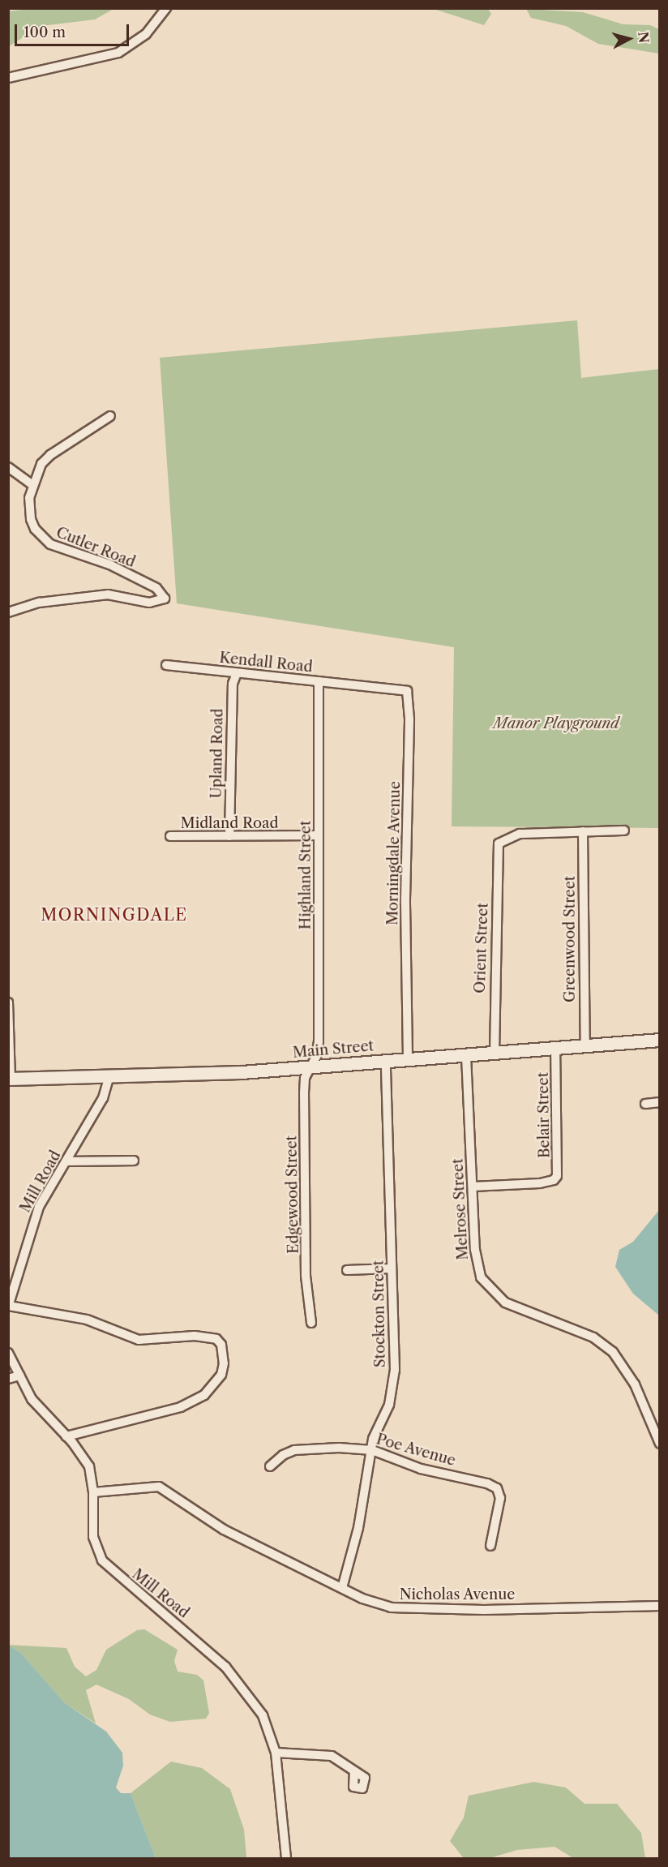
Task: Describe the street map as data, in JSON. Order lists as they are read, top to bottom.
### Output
{
  "streets": {
    "main road": ["Main Street"],
    "street": [
      "Cutler Road",
      "Kendall Road",
      "Upland Road",
      "Midland Road",
      "Morningdale Avenue",
      "Highland Street",
      "Greenwood Street",
      "Orient Street",
      "Belair Street",
      "Mill Road",
      "Edgewood Street",
      "Melrose Street",
      "Stockton Street",
      "Poe Avenue",
      "Nicholas Avenue"
    ]
  },
  "crossings": [
    ["Kendall Road", "Upland Road"],
    ["Kendall Road", "Morningdale Avenue"],
    ["Kendall Road", "Highland Street"],
    ["Upland Road", "Midland Road"],
    ["Midland Road", "Highland Street"],
    ["Morningdale Avenue", "Main Street"],
    ["Highland Street", "Main Street"],
    ["Highland Street", "Edgewood Street"],
    ["Greenwood Street", "Orient Street"],
    ["Greenwood Street", "Main Street"],
    ["Orient Street", "Main Street"],
    ["Main Street", "Belair Street"],
    ["Main Street", "Mill Road"],
    ["Main Street", "Edgewood Street"],
    ["Main Street", "Melrose Street"],
    ["Main Street", "Stockton Street"],
    ["Belair Street", "Melrose Street"],
    ["Mill Road", "Nicholas Avenue"],
    ["Stockton Street", "Poe Avenue"],
    ["Stockton Street", "Nicholas Avenue"]
  ],
  "districts": ["MORNINGDALE"],
  "parks": ["Manor Playground"],
  "scale_bar": "100 m",
  "north": "right"
}
